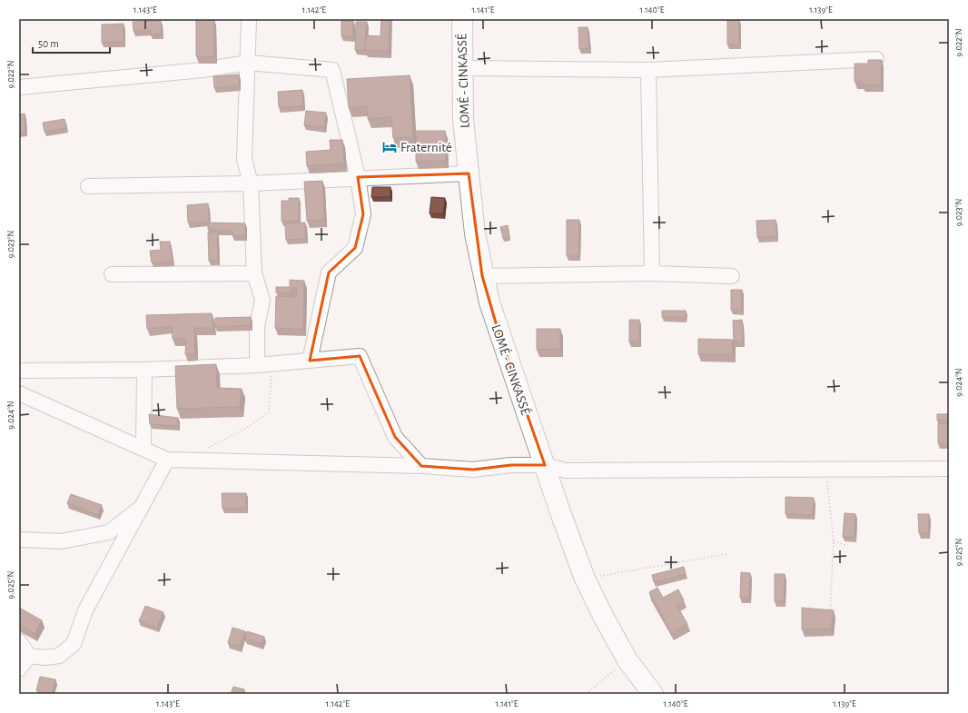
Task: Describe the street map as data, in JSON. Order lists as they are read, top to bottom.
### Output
{
  "streets": {
    "highway": ["LOMÉ - CINKASSÉ"]
  },
  "places": {
    "hotel": ["Fraternité"]
  },
  "scale_bar": "50 m",
  "coordinates": [
    "1.143°E",
    "1.142°E",
    "1.141°E",
    "1.140°E",
    "1.139°E",
    "9.022°N",
    "9.023°N",
    "9.024°N",
    "9.025°N"
  ]
}
